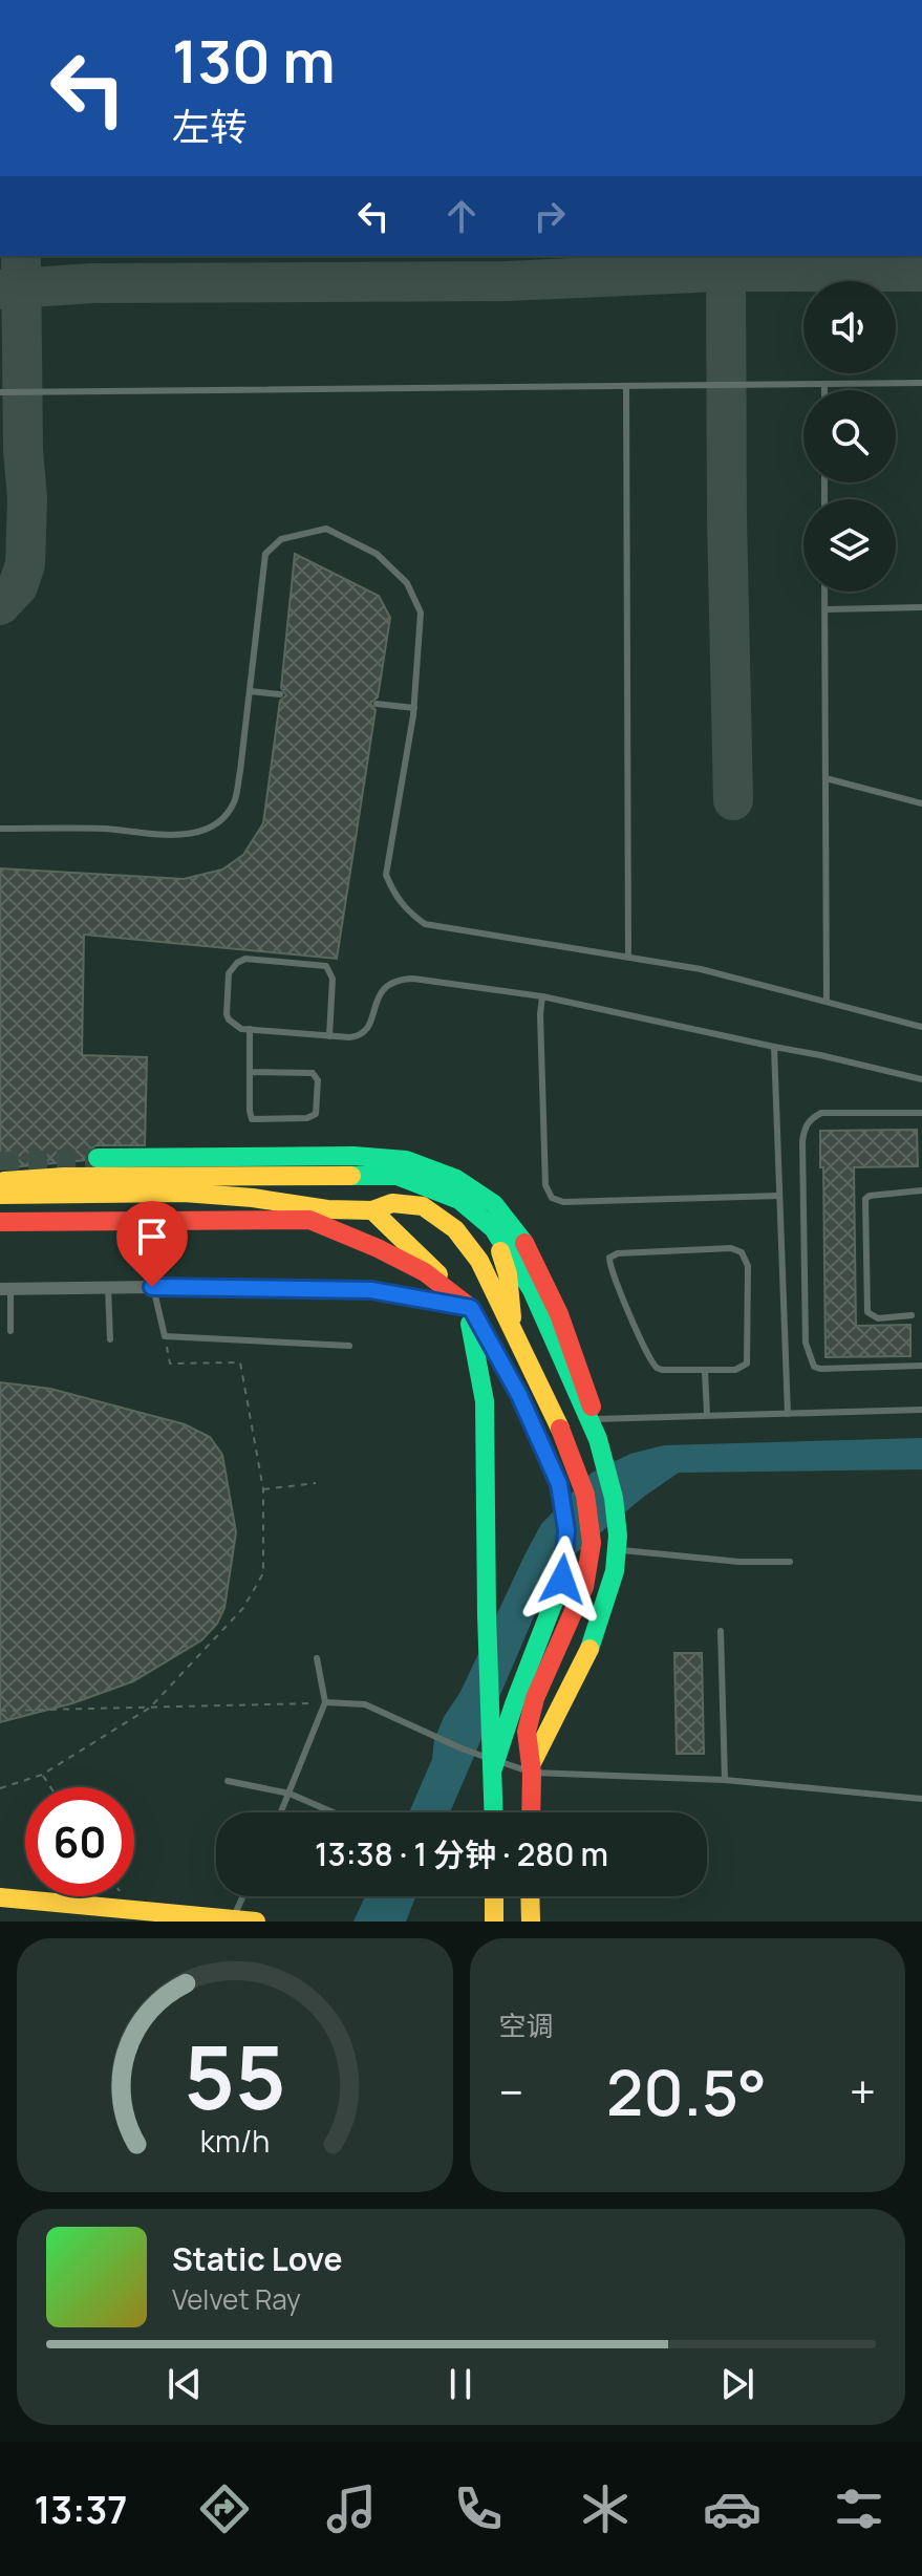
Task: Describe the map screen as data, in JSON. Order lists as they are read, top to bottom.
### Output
{
  "page": {
    "turn": ["130 m", "左转"],
    "limit": "60",
    "trip": "13:38 · 1 分钟 · 280 m",
    "tile": "空调",
    "heat": ["−", "20.5°", "+"],
    "song": ["Static Love", "Velvet Ray"],
    "tabs": "13:37",
    "gauge": ["55", "km/h"]
  }
}
